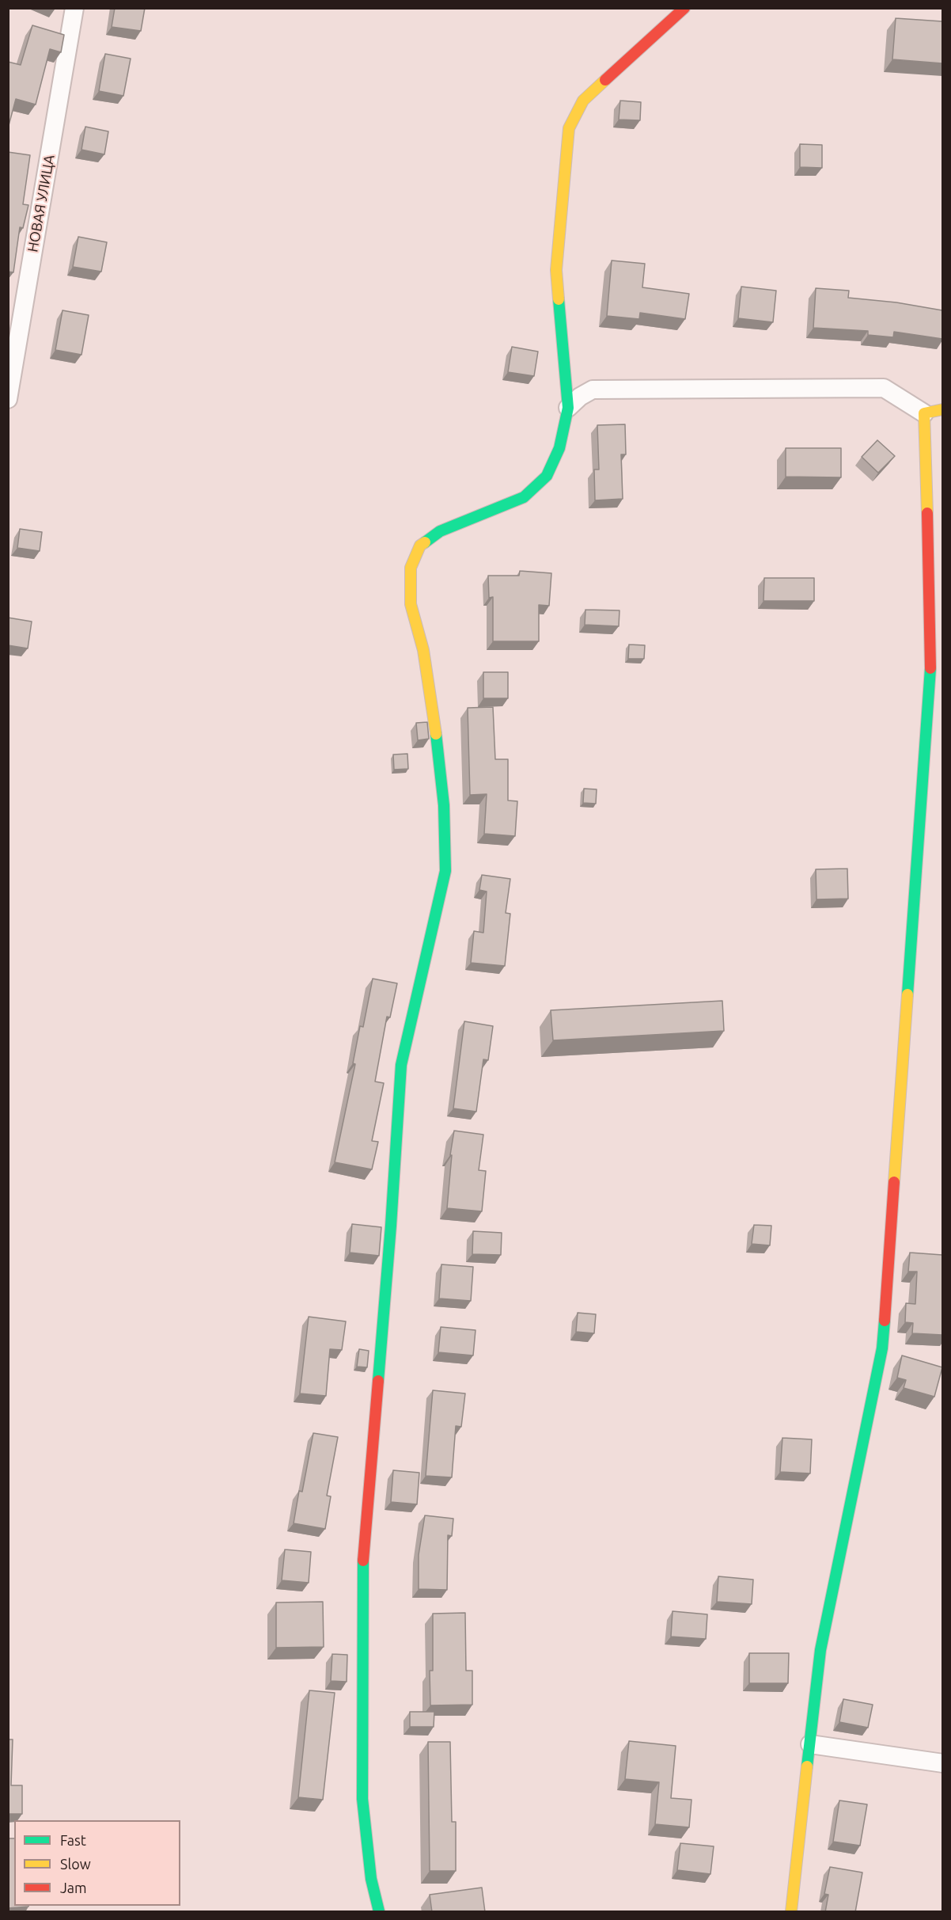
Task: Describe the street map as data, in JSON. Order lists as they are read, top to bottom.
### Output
{
  "streets": {
    "street": ["НОВАЯ УЛИЦА"]
  },
  "legend": ["Fast", "Slow", "Jam"]
}
